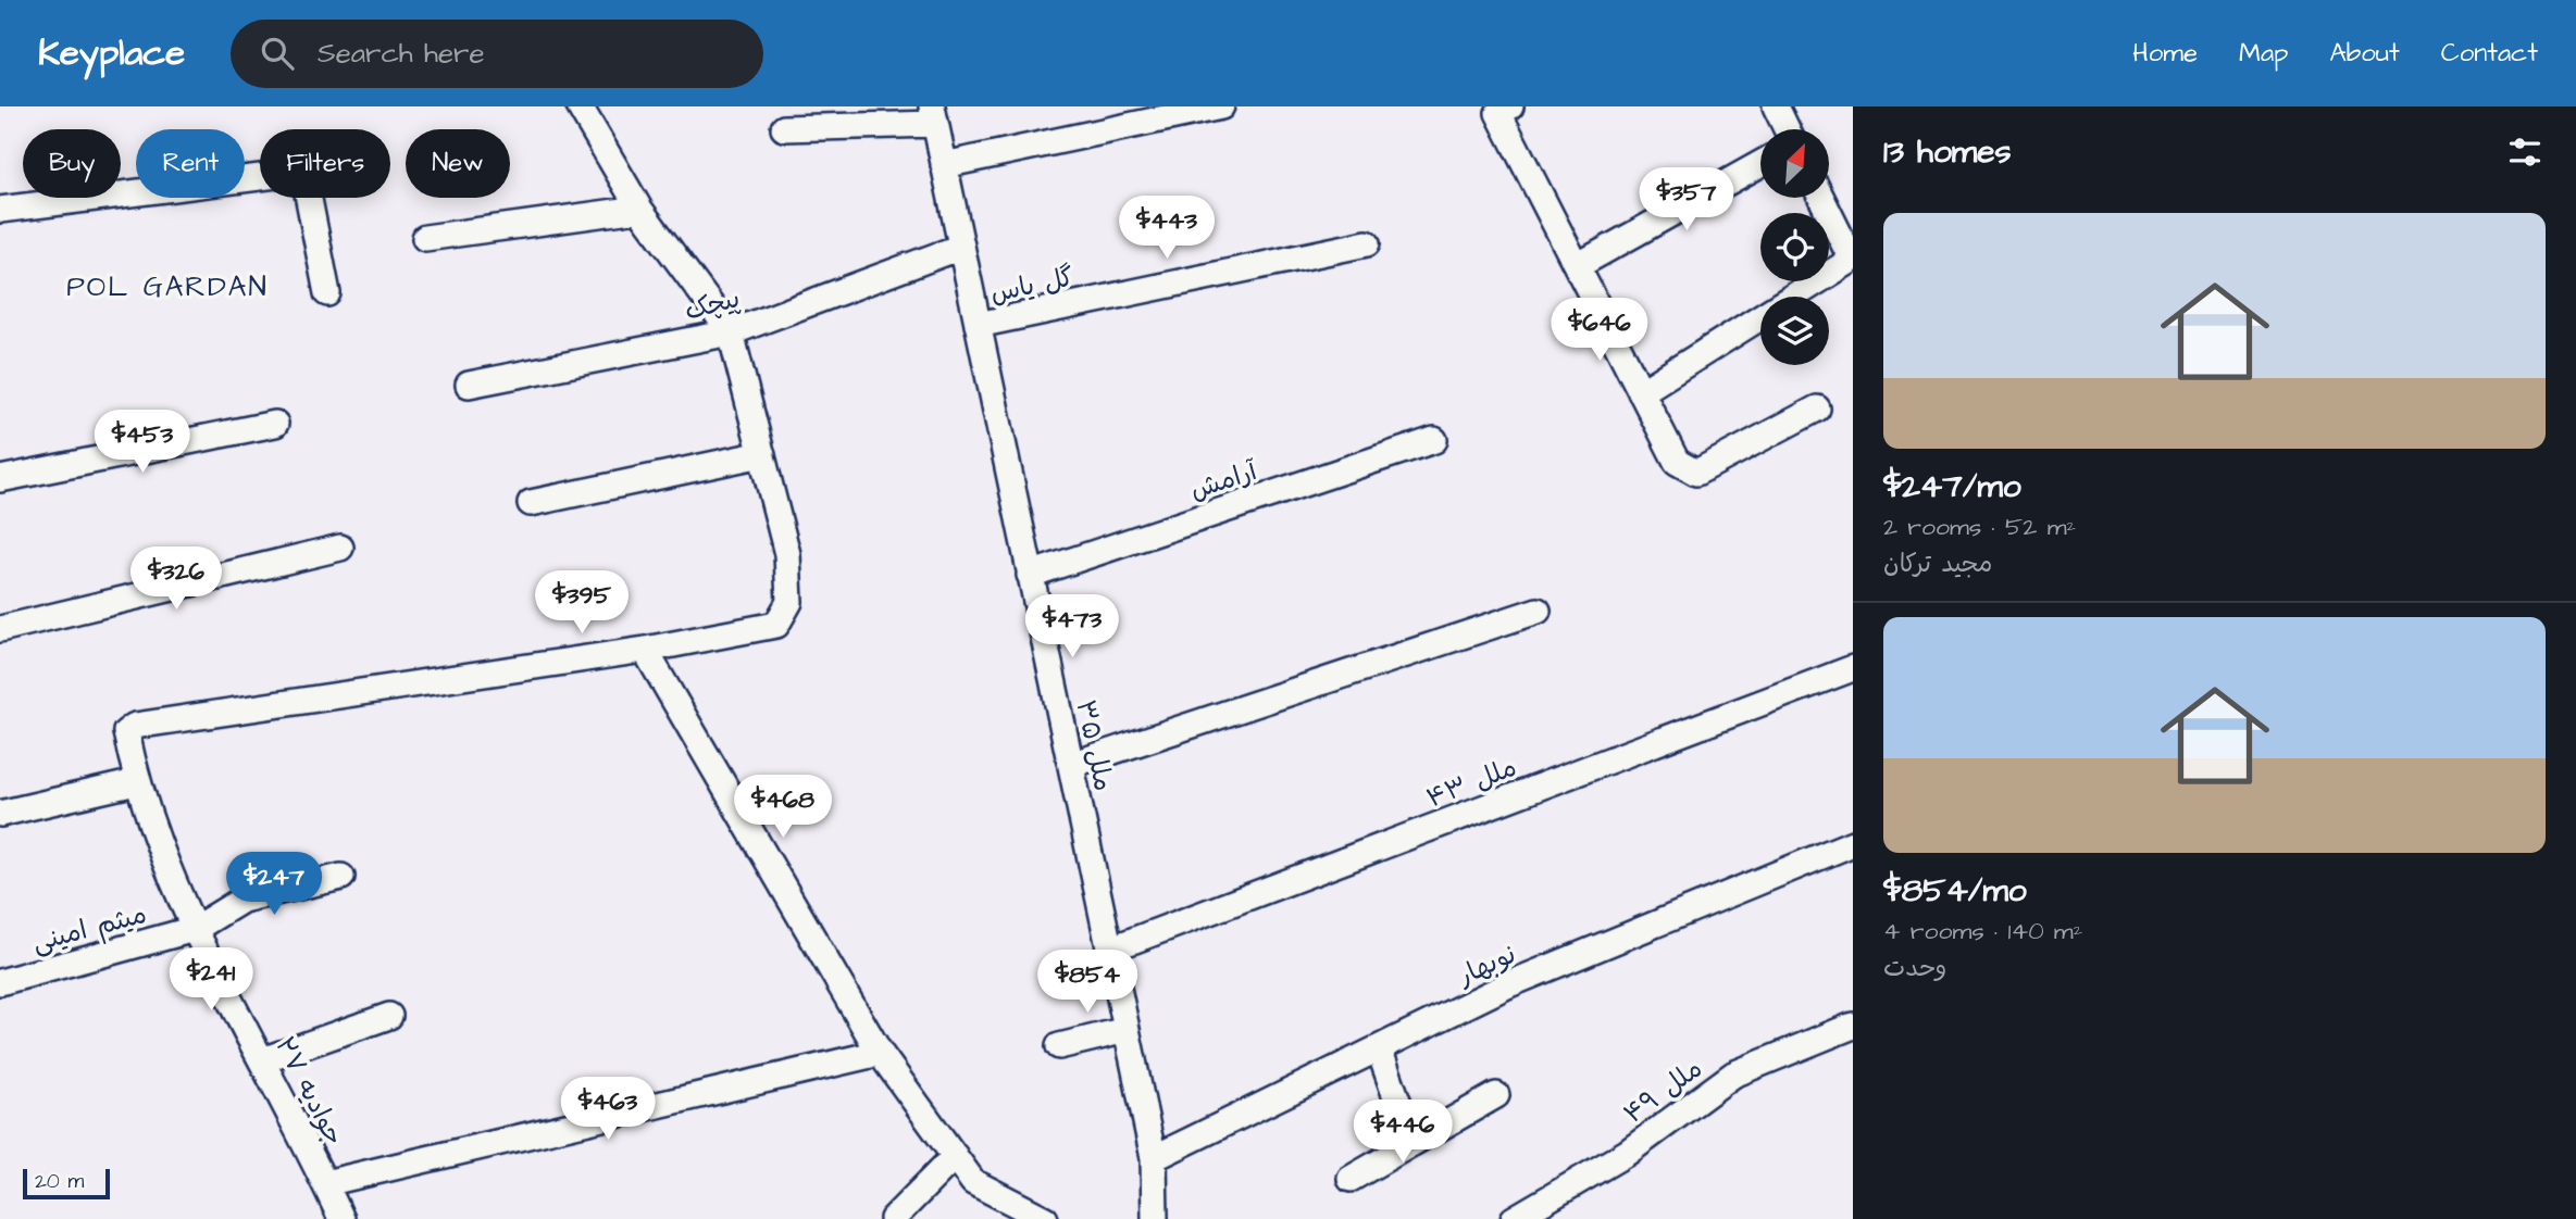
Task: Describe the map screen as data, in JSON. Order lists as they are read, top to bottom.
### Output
{
  "streets": {
    "street": [
      "گل یاس",
      "پیچک",
      "آرامش",
      "ملل ۳۵",
      "ملل ۴۳",
      "میثم امینی",
      "نوبهار",
      "جوادیه ۲۷",
      "ملل ۴۹"
    ]
  },
  "crossings": [
    ["گل یاس", "ملل ۳۵"],
    ["پیچک", "ملل ۳۵"],
    ["آرامش", "ملل ۳۵"],
    ["ملل ۳۵", "ملل ۴۳"],
    ["ملل ۳۵", "نوبهار"],
    ["میثم امینی", "جوادیه ۲۷"]
  ],
  "districts": ["POL GARDAN"],
  "scale_bar": "20 m",
  "north": "top right",
  "page": {
    "header": "Keyplace",
    "search": "Search here",
    "nav": [
      "Home",
      "Map",
      "About",
      "Contact"
    ],
    "heading": "13 homes",
    "chip": [
      "Buy",
      "Rent",
      "Filters",
      "New"
    ],
    "price": [
      "$357",
      "$443",
      "$646",
      "$453",
      "$326",
      "$395",
      "$473",
      "$468",
      "$247",
      "$241",
      "$854",
      "$463",
      "$446"
    ],
    "list": [
      {
        "name": "$247/mo",
        "note": "2 rooms · 52 m² · مجید ترکان"
      },
      {
        "name": "$854/mo",
        "note": "4 rooms · 140 m² · وحدت"
      }
    ],
    "scale": "20 m"
  }
}
